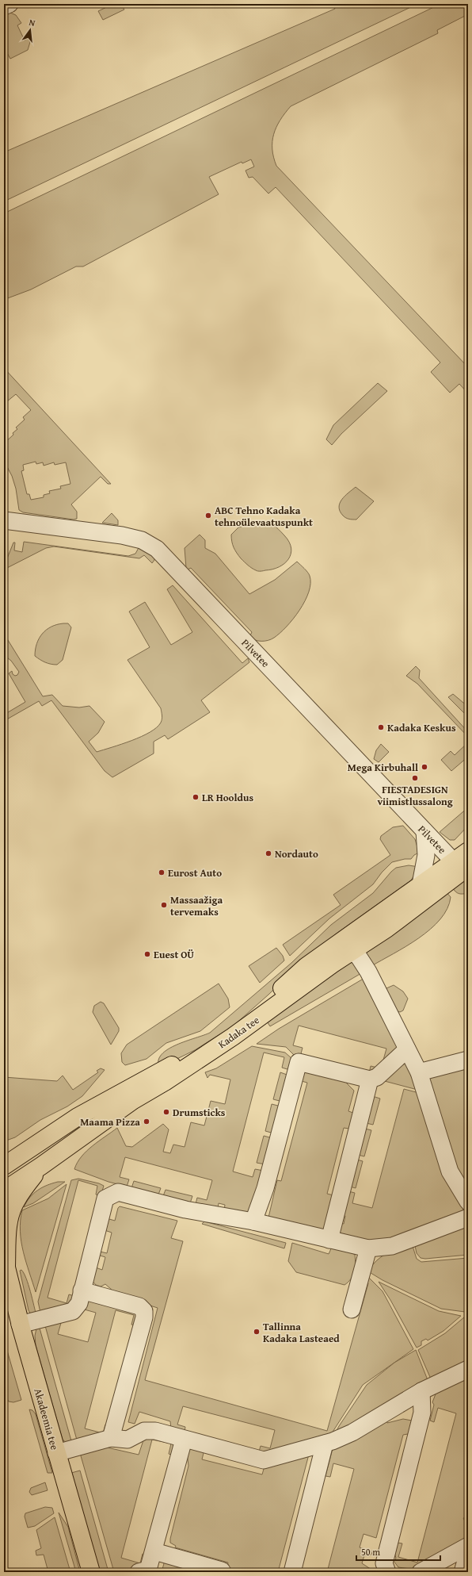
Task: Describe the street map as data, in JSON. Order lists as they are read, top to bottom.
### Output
{
  "streets": {
    "main road": ["Kadaka tee", "Akadeemia tee"],
    "street": ["Pilvetee"]
  },
  "crossings": [
    ["Pilvetee", "Kadaka tee"],
    ["Kadaka tee", "Akadeemia tee"]
  ],
  "places": [
    "ABC Tehno Kadaka tehnoülevaatuspunkt",
    "Kadaka Keskus",
    "Mega Kirbuhall",
    "FIESTADESIGN viimistlussalong",
    "LR Hooldus",
    "Nordauto",
    "Eurost Auto",
    "Massaažiga tervemaks",
    "Euest OÜ",
    "Drumsticks",
    "Maama Pizza",
    "Tallinna Kadaka Lasteaed"
  ],
  "scale_bar": "50 m",
  "north": "top"
}
